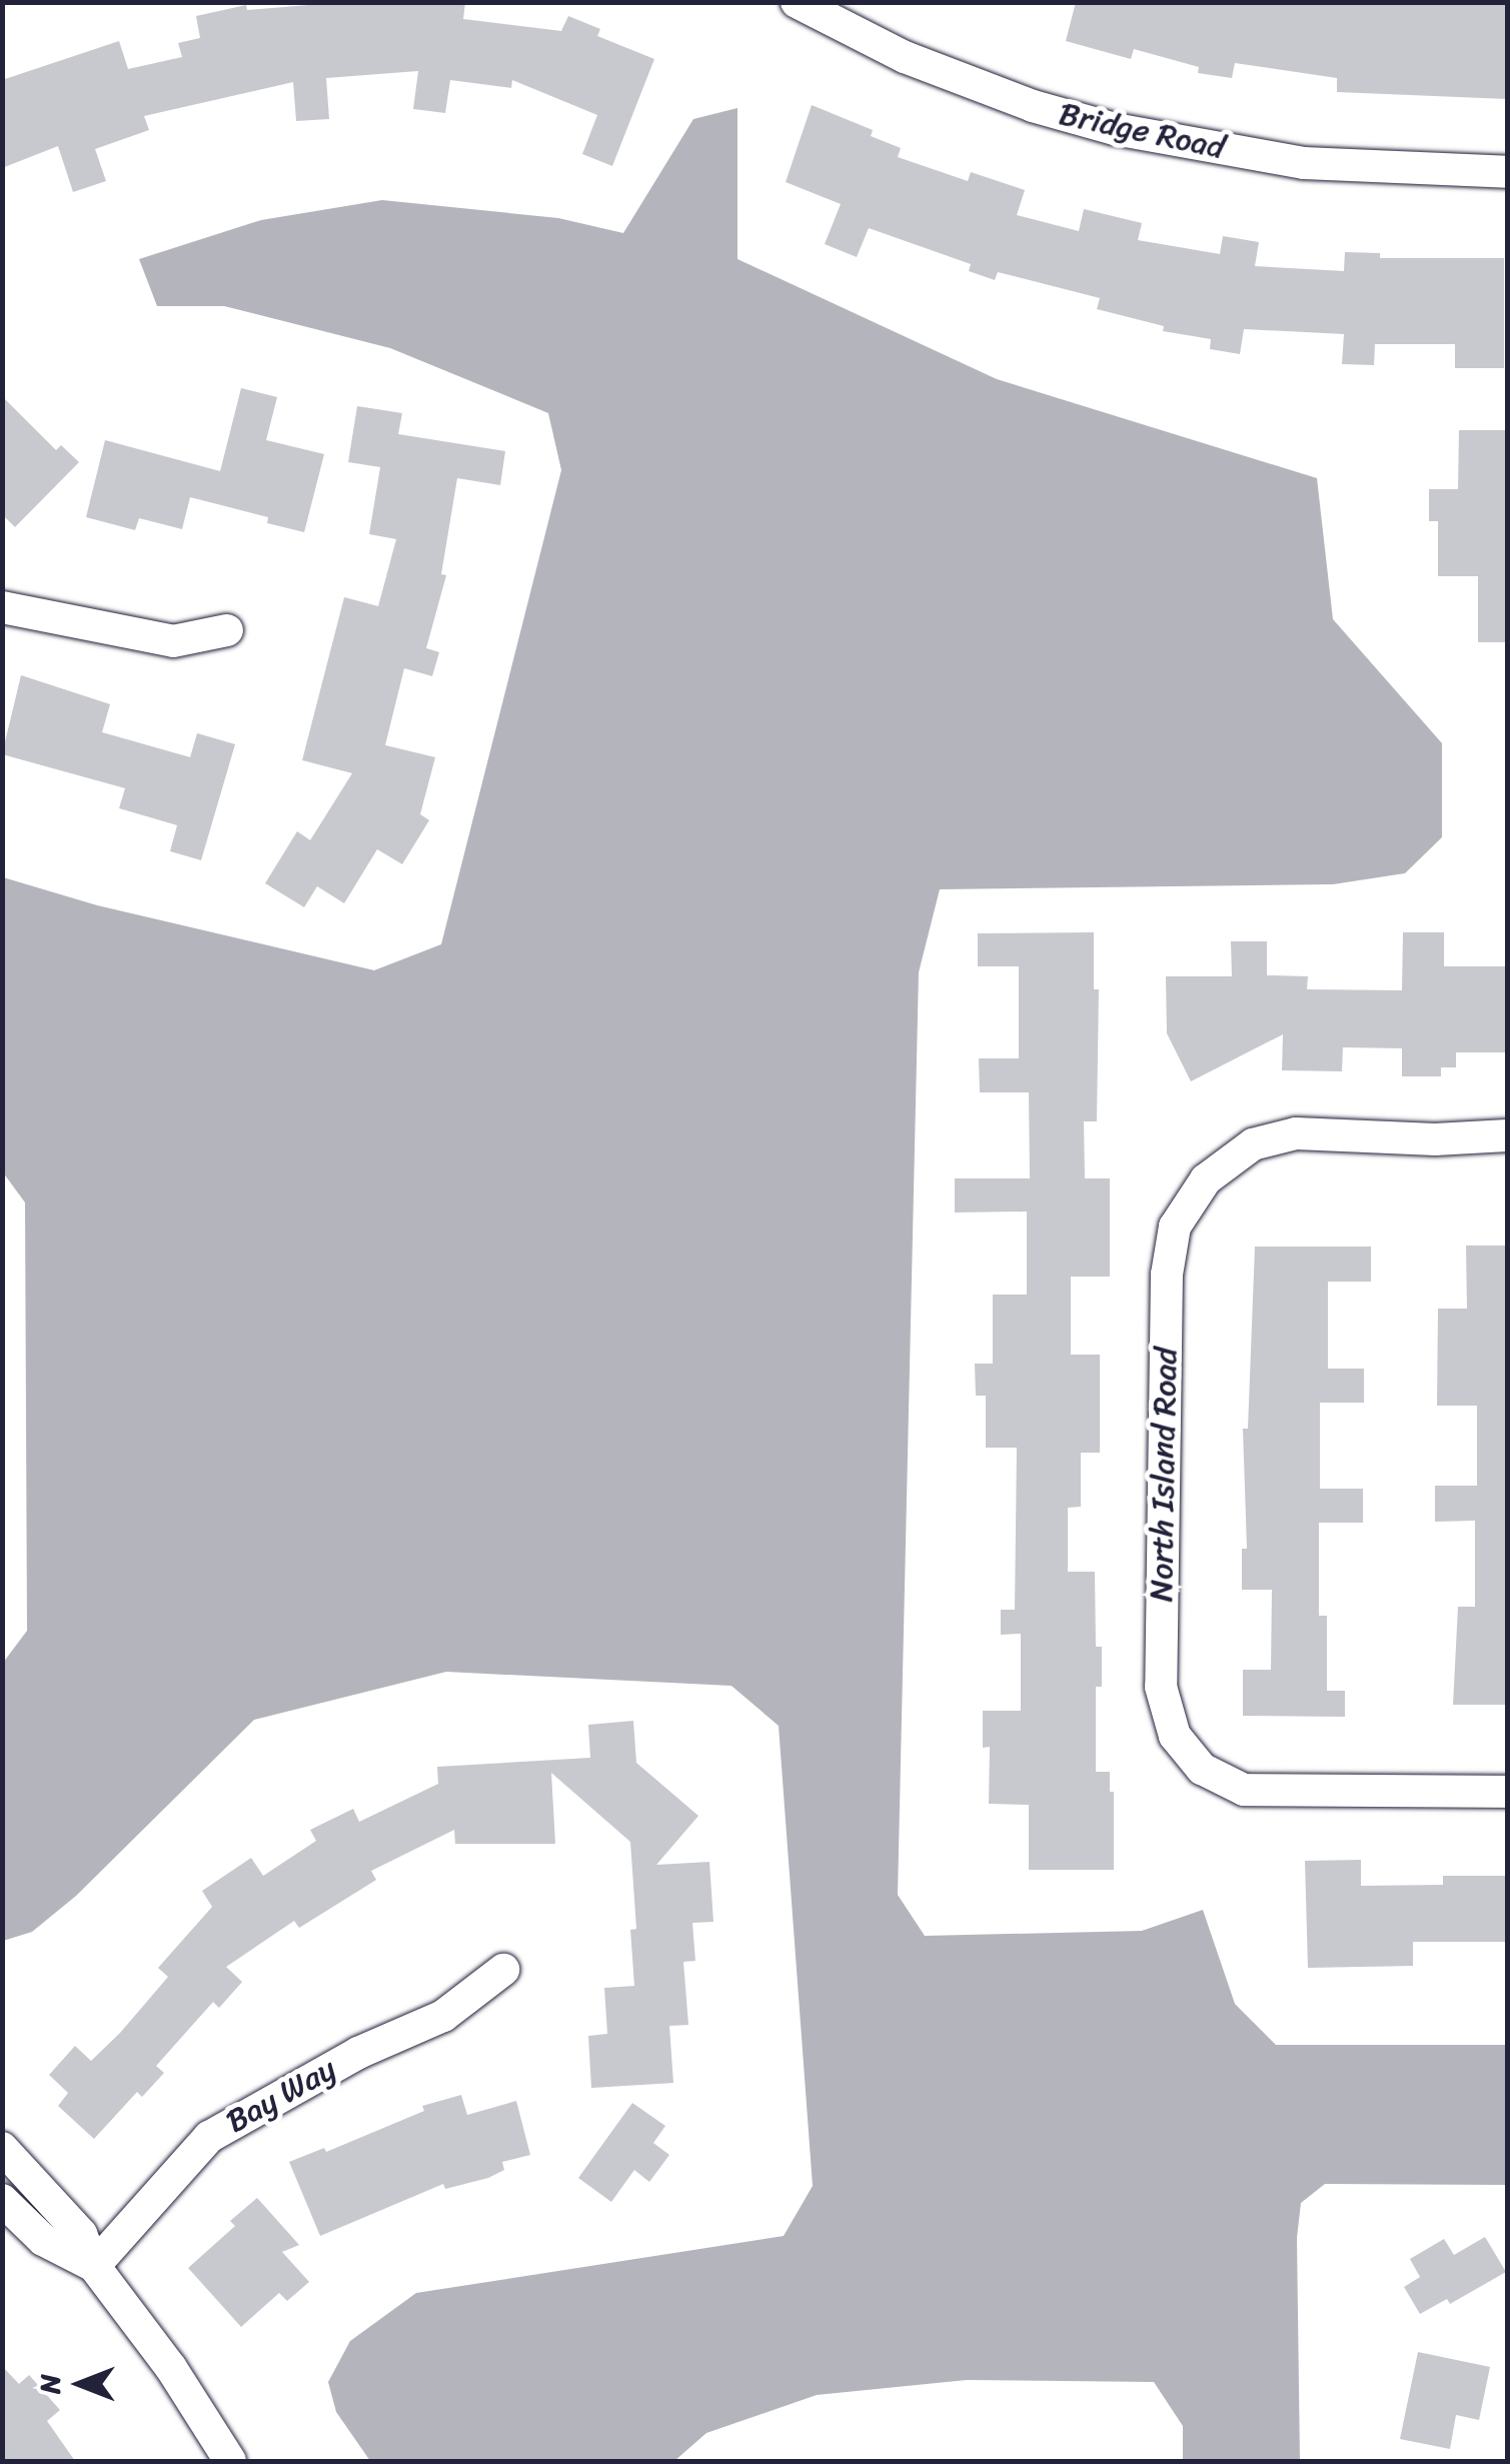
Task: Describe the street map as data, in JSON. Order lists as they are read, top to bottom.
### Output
{
  "streets": {
    "street": ["Bridge Road", "North Island Road", "Bay Way"]
  },
  "north": "left"
}
